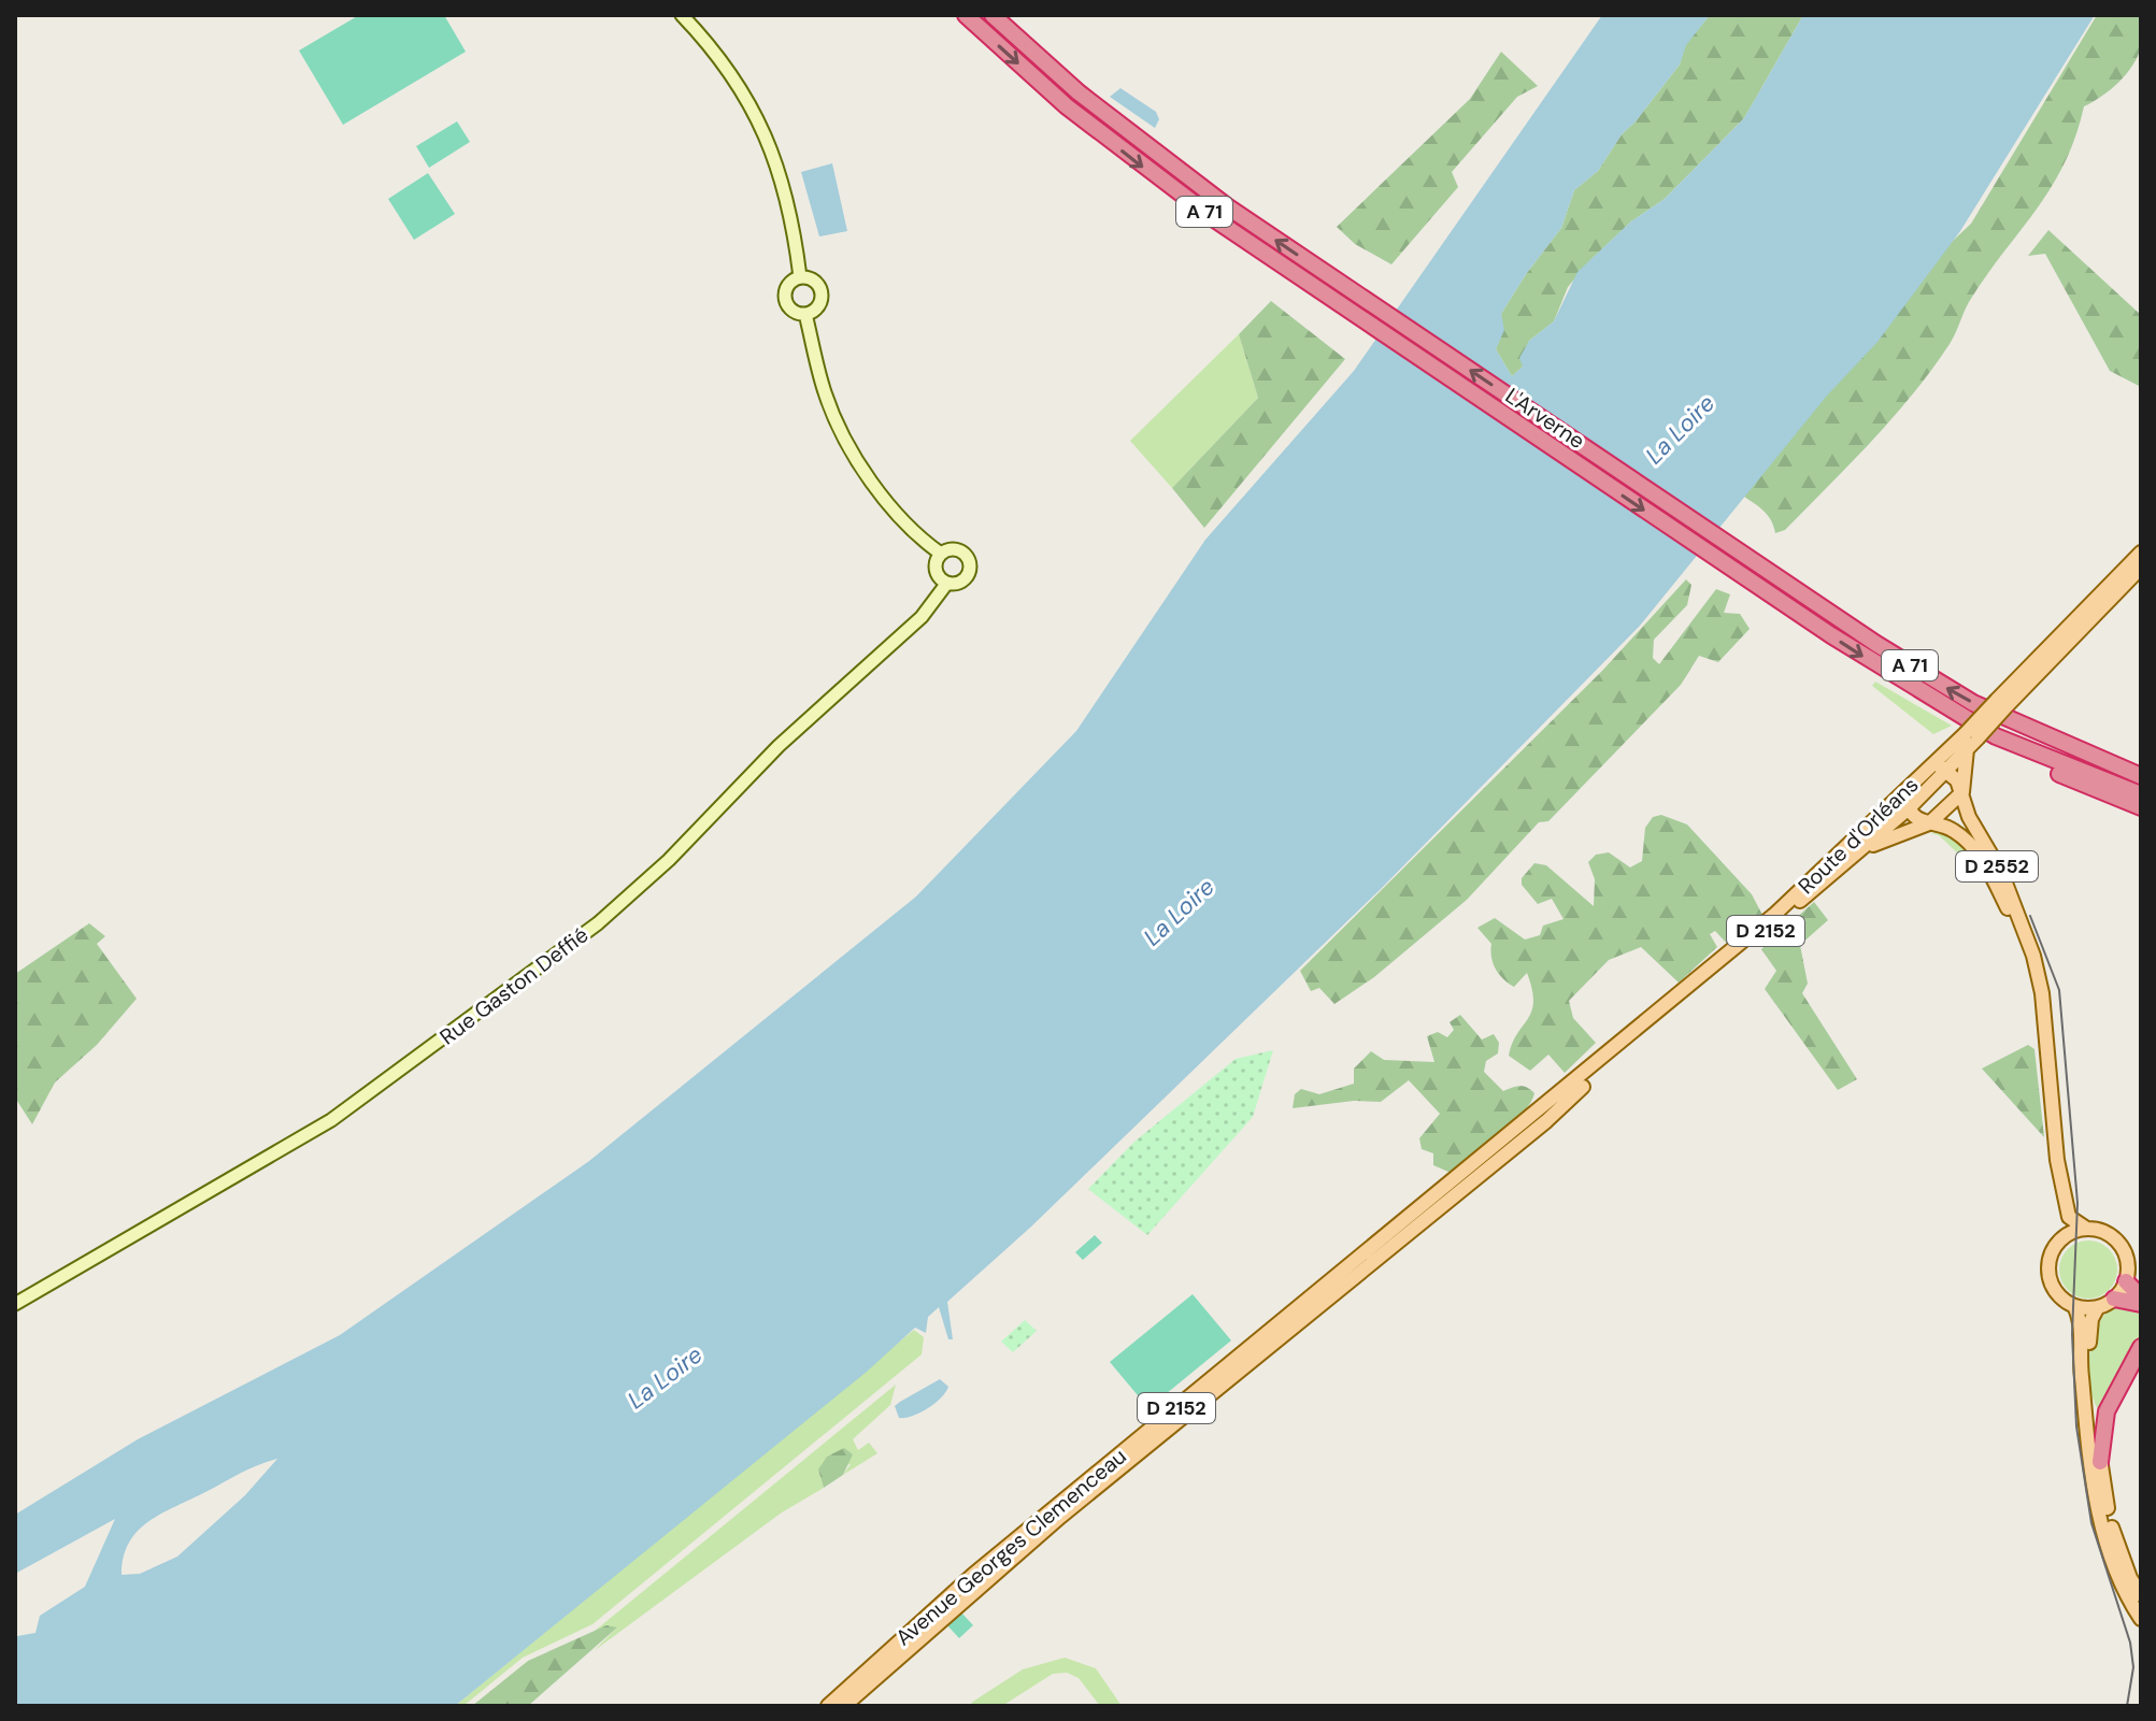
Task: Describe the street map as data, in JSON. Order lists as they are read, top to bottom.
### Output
{
  "streets": {
    "highway": ["A 71", "L'Arverne"],
    "main road": [
      "Route d'Orléans",
      "D 2552",
      "D 2152",
      "Rue Gaston Deffié",
      "Avenue Georges Clemenceau"
    ]
  },
  "crossings": [
    ["Route d'Orléans", "Avenue Georges Clemenceau"]
  ],
  "water": ["La Loire"]
}
